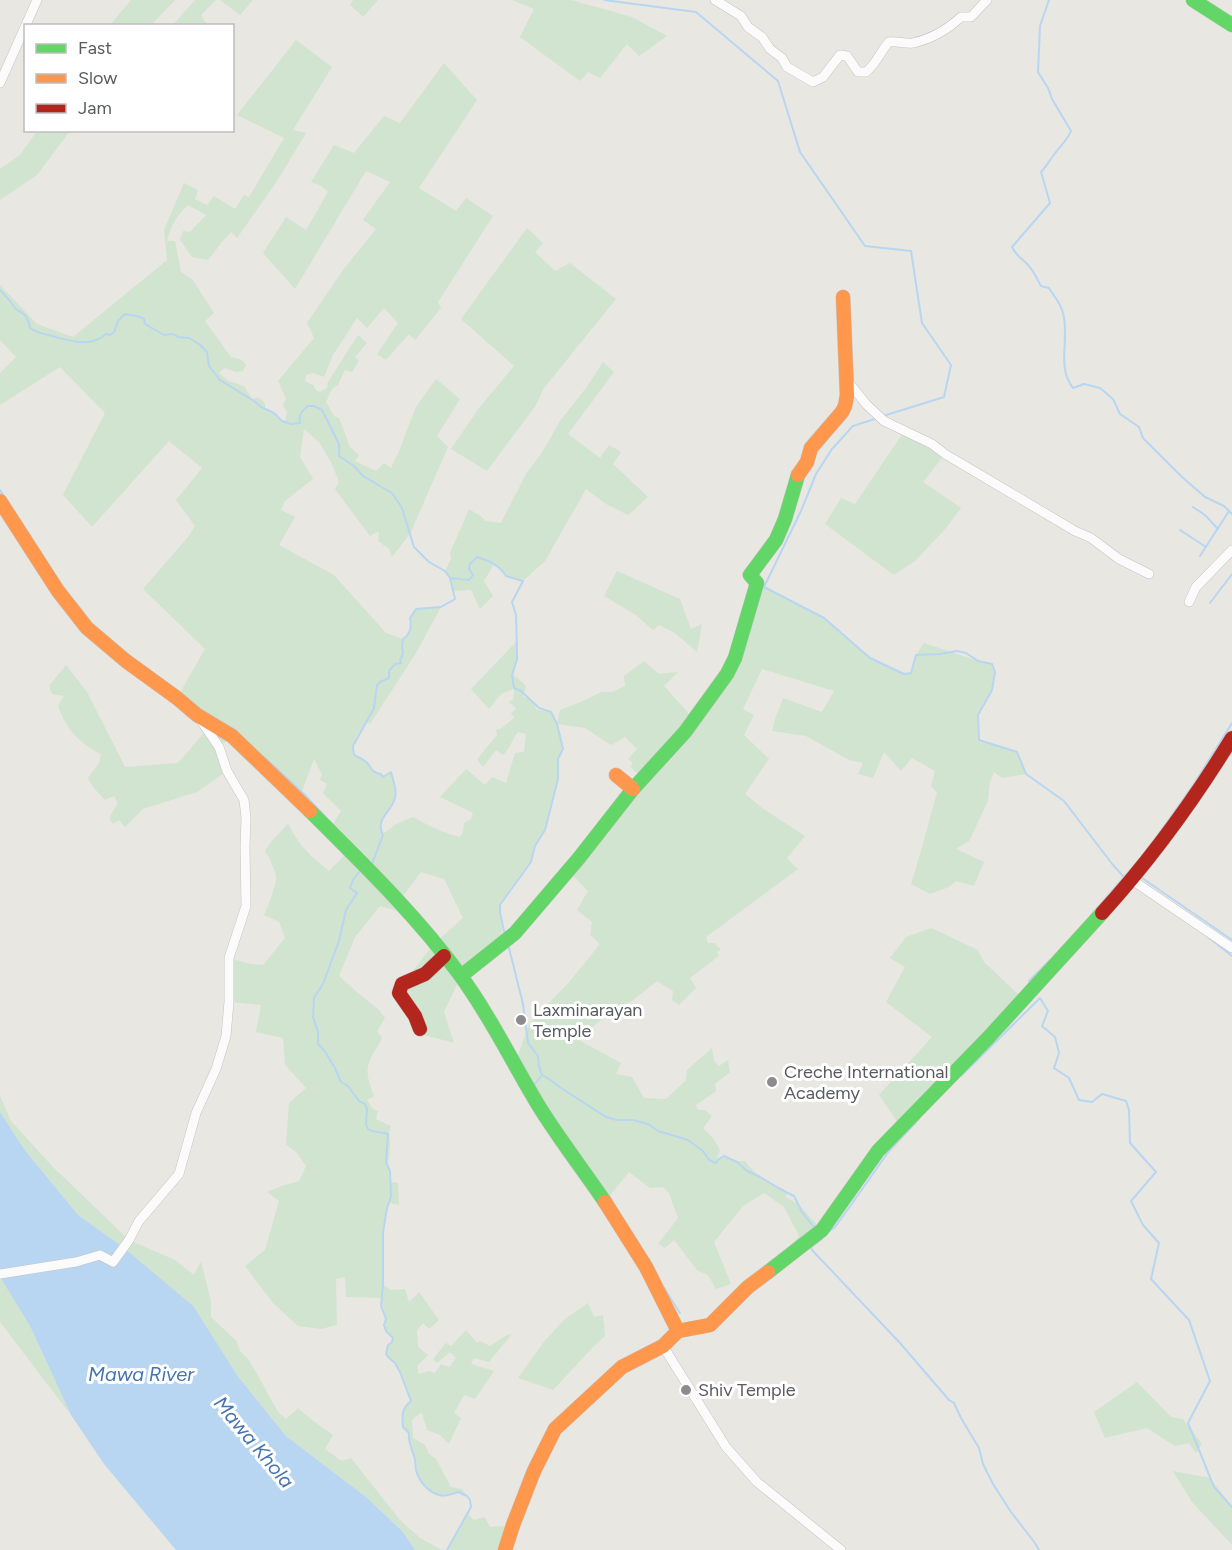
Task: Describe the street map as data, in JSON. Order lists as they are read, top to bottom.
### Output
{
  "water": ["Mawa River", "Mawa Khola"],
  "places": ["Laxminarayan Temple", "Creche International Academy", "Shiv Temple"],
  "legend": ["Fast", "Slow", "Jam"]
}
